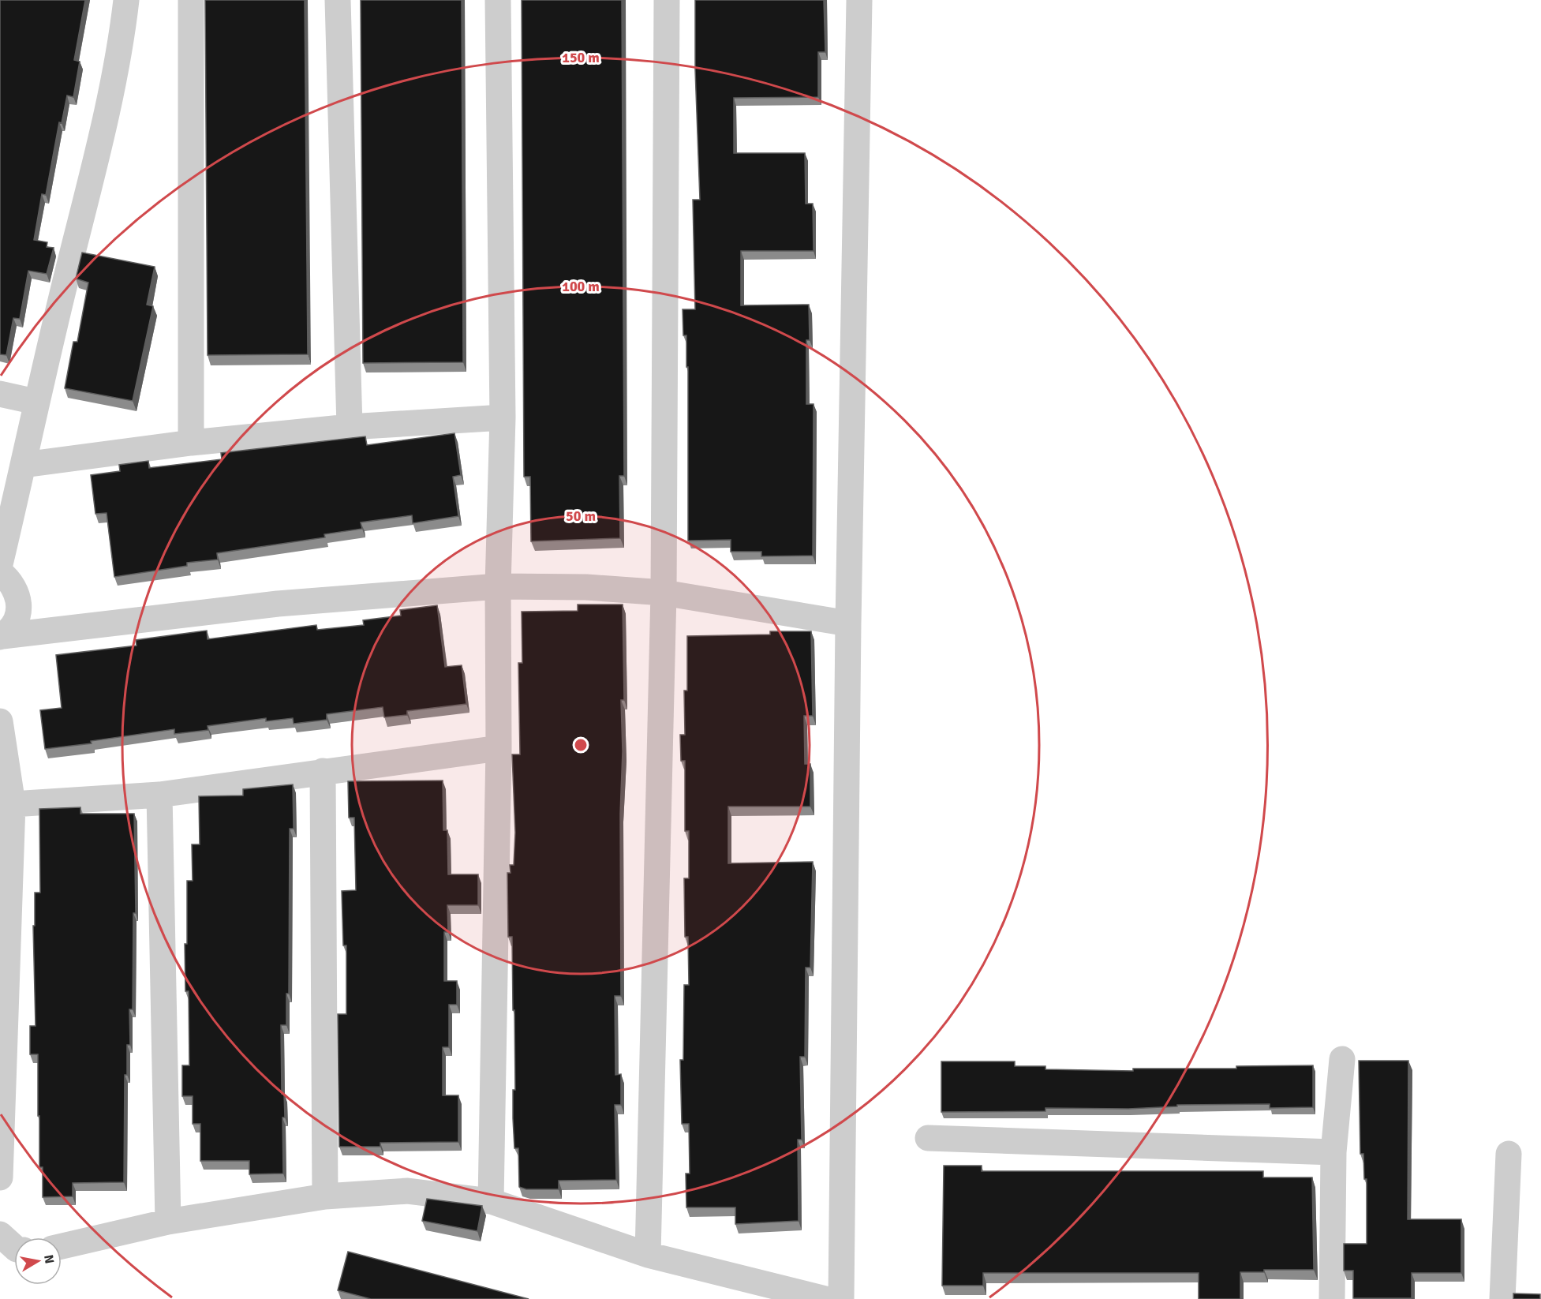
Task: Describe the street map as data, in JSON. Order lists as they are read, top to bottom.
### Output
{
  "north": "right",
  "rings": ["150 m", "100 m", "50 m"]
}
